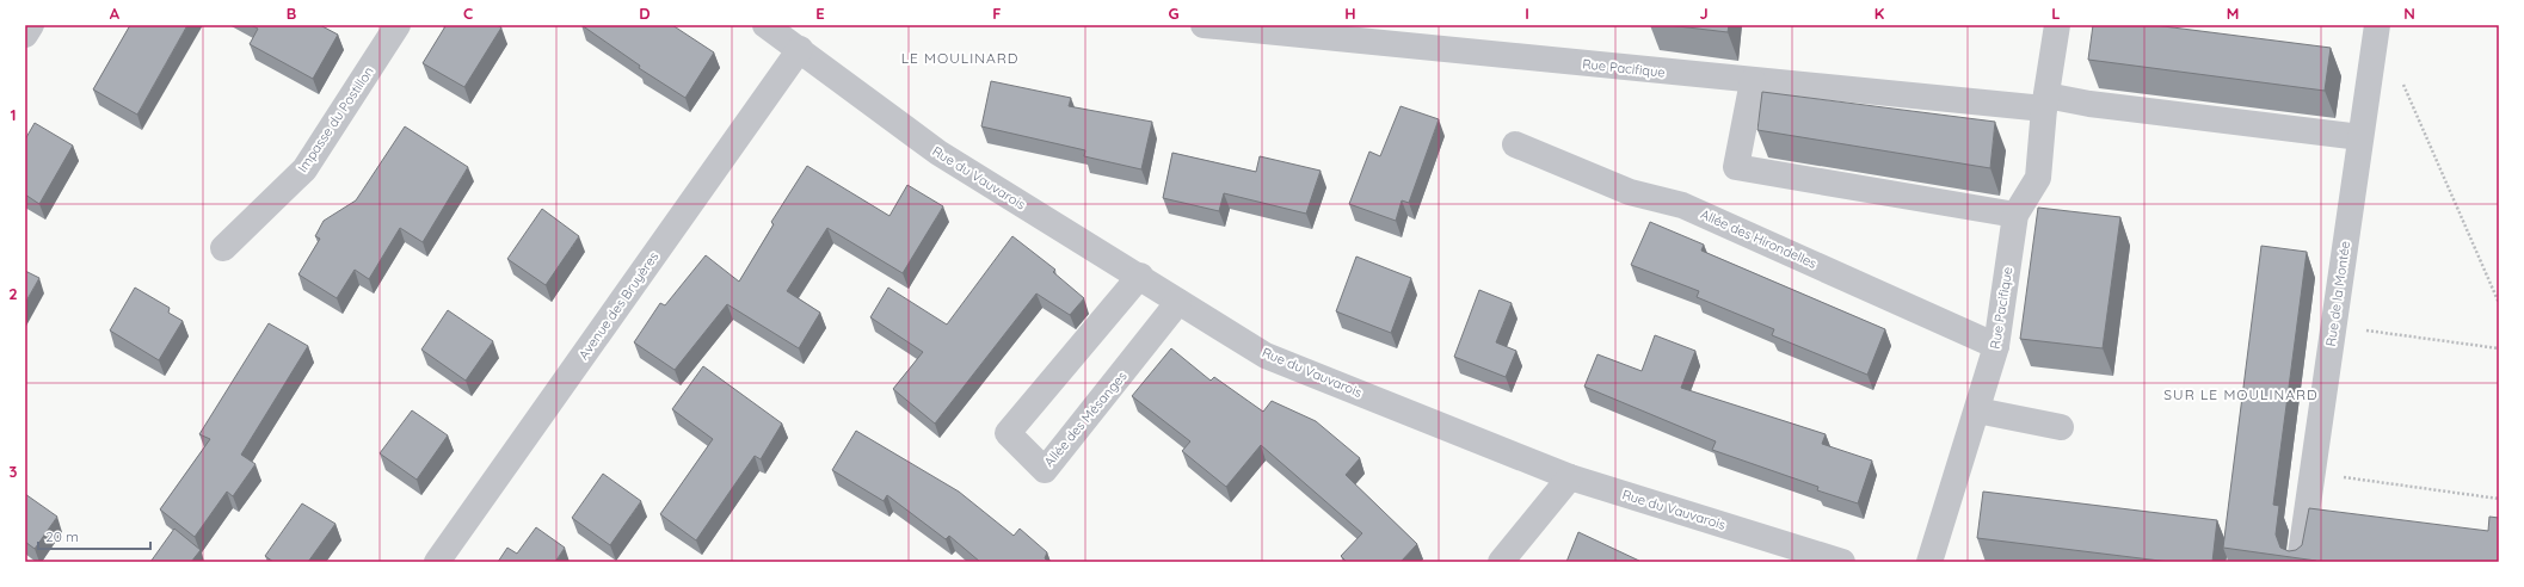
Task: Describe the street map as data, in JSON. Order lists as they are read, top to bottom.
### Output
{
  "streets": {
    "street": [
      "Rue Pacifique",
      "Impasse du Postillon",
      "Rue du Vauvarois",
      "Allée des Hirondelles",
      "Rue de la Montée",
      "Avenue des Bruyères",
      "Allée des Mésanges"
    ]
  },
  "crossings": [
    ["Rue Pacifique", "Allée des Hirondelles"],
    ["Rue du Vauvarois", "Avenue des Bruyères"],
    ["Rue du Vauvarois", "Allée des Mésanges"]
  ],
  "districts": ["LE MOULINARD", "SUR LE MOULINARD"],
  "scale_bar": "20 m",
  "grid": {
    "columns": [
      "A",
      "B",
      "C",
      "D",
      "E",
      "F",
      "G",
      "H",
      "I",
      "J",
      "K",
      "L",
      "M",
      "N"
    ],
    "rows": ["1", "2", "3"]
  }
}
